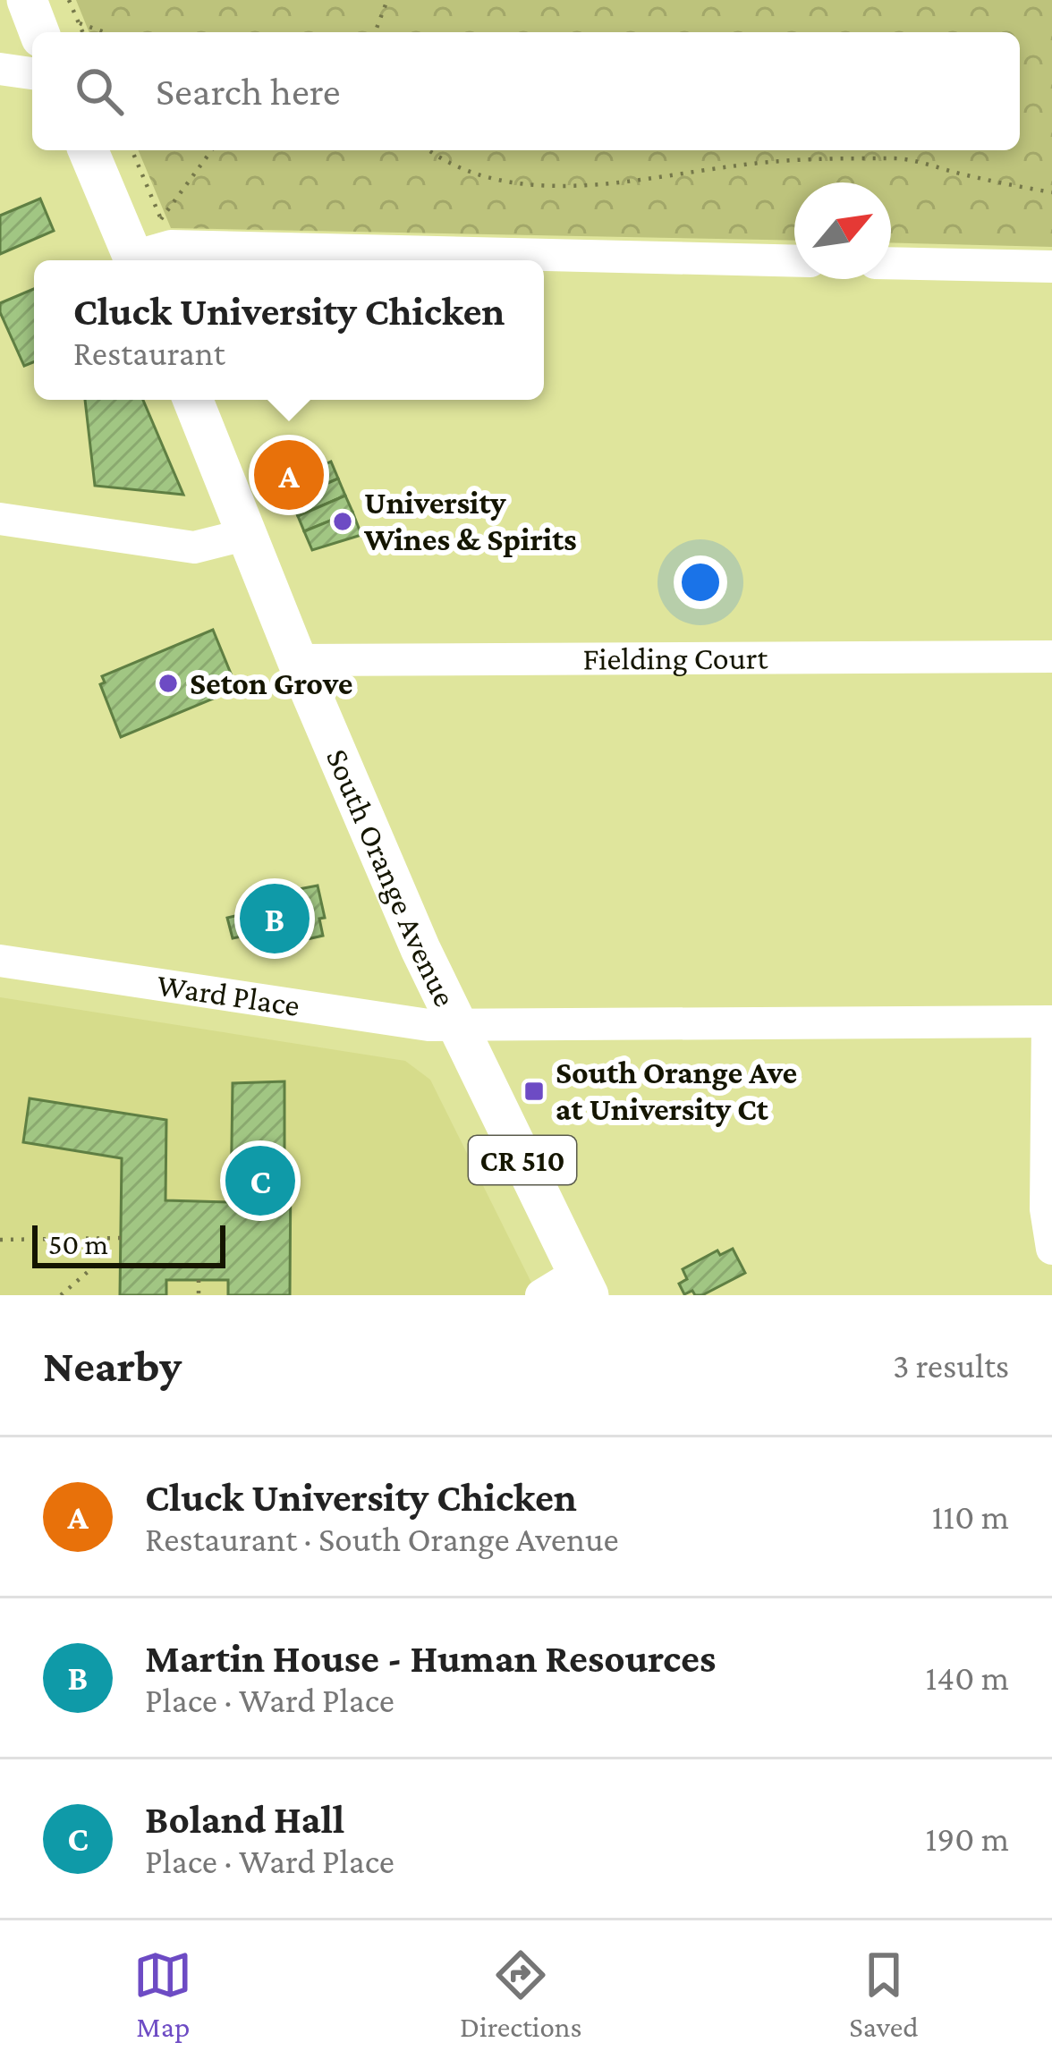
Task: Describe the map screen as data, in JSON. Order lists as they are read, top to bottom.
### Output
{
  "streets": {
    "main road": ["South Orange Avenue", "CR 510"],
    "street": ["Fielding Court", "Ward Place"]
  },
  "crossings": [
    ["Fielding Court", "South Orange Avenue"],
    ["South Orange Avenue", "Ward Place"]
  ],
  "places": {
    "other": ["University Wines & Spirits", "Seton Grove"],
    "transit": ["South Orange Ave at University Ct"]
  },
  "scale_bar": "50 m",
  "north": "top right",
  "page": {
    "search": "Search here",
    "popup": ["Cluck University Chicken", "Restaurant"],
    "pins": ["A", "B", "C"],
    "scale": "50 m",
    "heading": ["Nearby", "3 results"],
    "list": [
      {
        "mark": "A",
        "name": "Cluck University Chicken",
        "note": "Restaurant · South Orange Avenue",
        "value": "110 m"
      },
      {
        "mark": "B",
        "name": "Martin House - Human Resources",
        "note": "Place · Ward Place",
        "value": "140 m"
      },
      {
        "mark": "C",
        "name": "Boland Hall",
        "note": "Place · Ward Place",
        "value": "190 m"
      }
    ],
    "nav": ["Map", "Directions", "Saved"]
  }
}
